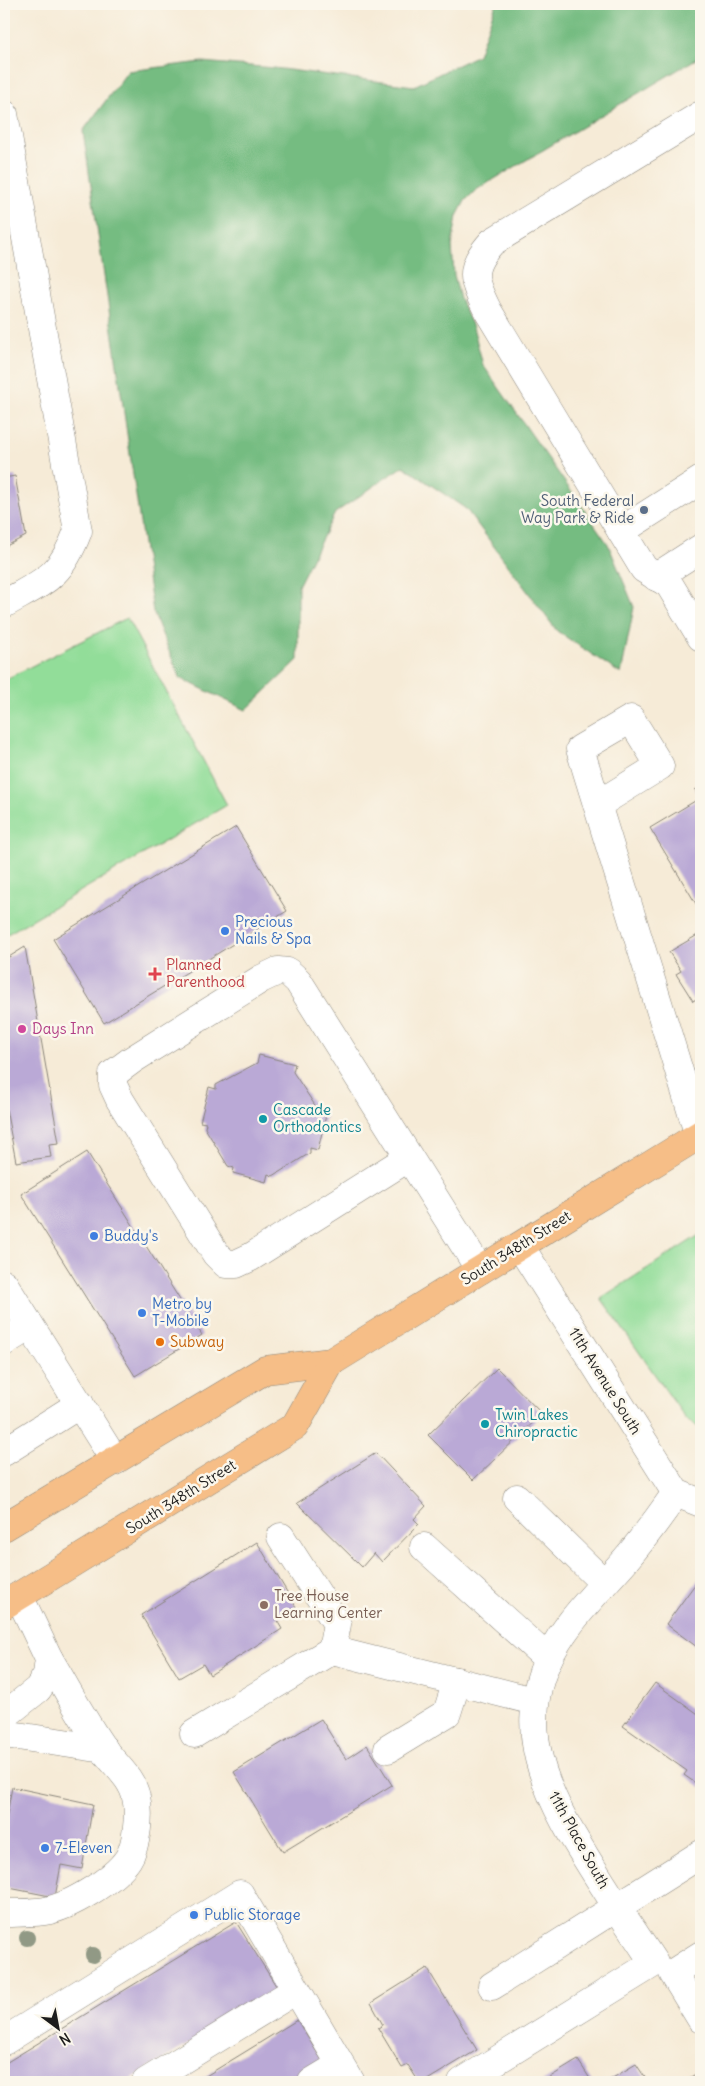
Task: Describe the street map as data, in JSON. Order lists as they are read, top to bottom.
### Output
{
  "streets": {
    "main road": ["South 348th Street"],
    "lane": ["11th Avenue South", "11th Place South"]
  },
  "crossings": [
    ["South 348th Street", "11th Avenue South"],
    ["11th Avenue South", "11th Place South"]
  ],
  "places": {
    "other": [
      "South Federal Way Park & Ride",
      "Precious Nails & Spa",
      "Days Inn",
      "Cascade Orthodontics",
      "Buddy's",
      "Metro by T-Mobile",
      "Subway",
      "Twin Lakes Chiropractic",
      "Tree House Learning Center",
      "7-Eleven",
      "Public Storage"
    ],
    "health": ["Planned Parenthood"]
  },
  "north": "bottom right"
}
